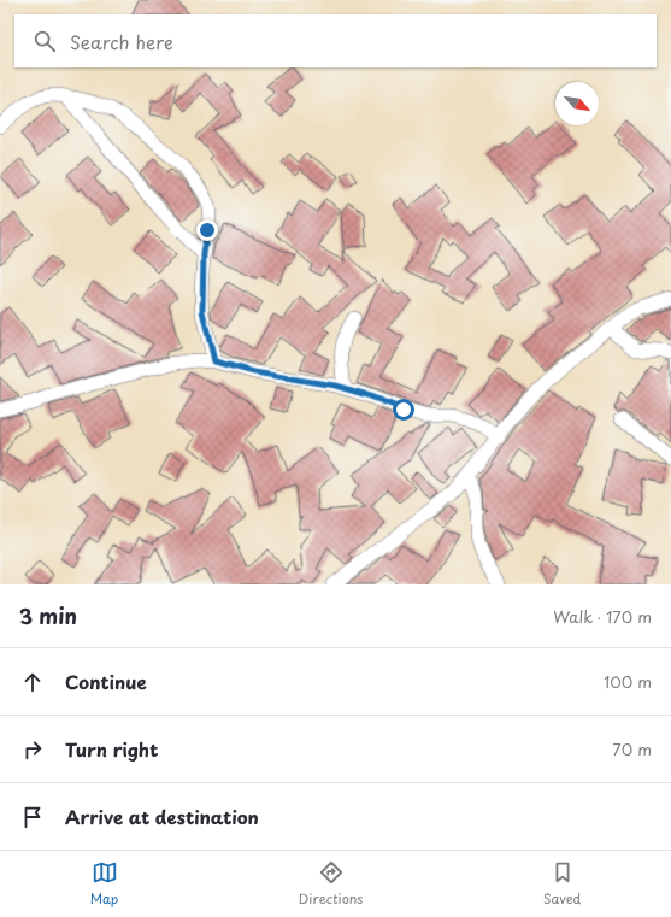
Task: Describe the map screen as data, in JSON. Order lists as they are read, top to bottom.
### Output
{
  "north": "bottom right",
  "page": {
    "search": "Search here",
    "heading": ["3 min", "Walk · 170 m"],
    "list": [
      ["Continue", "100 m"],
      ["Turn right", "70 m"],
      "Arrive at destination"
    ],
    "nav": ["Map", "Directions", "Saved"]
  }
}
